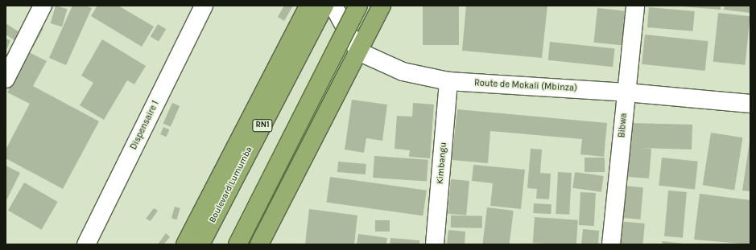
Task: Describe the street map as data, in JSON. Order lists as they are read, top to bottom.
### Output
{
  "streets": {
    "highway": ["RN1", "Boulevard Lumumba"],
    "street": [
      "Route de Mokali (Mbinza)",
      "Dispensaire 1",
      "Bibwa",
      "Kimbangu"
    ]
  },
  "crossings": [
    ["Route de Mokali (Mbinza)", "Bibwa"],
    ["Route de Mokali (Mbinza)", "Kimbangu"]
  ]
}
